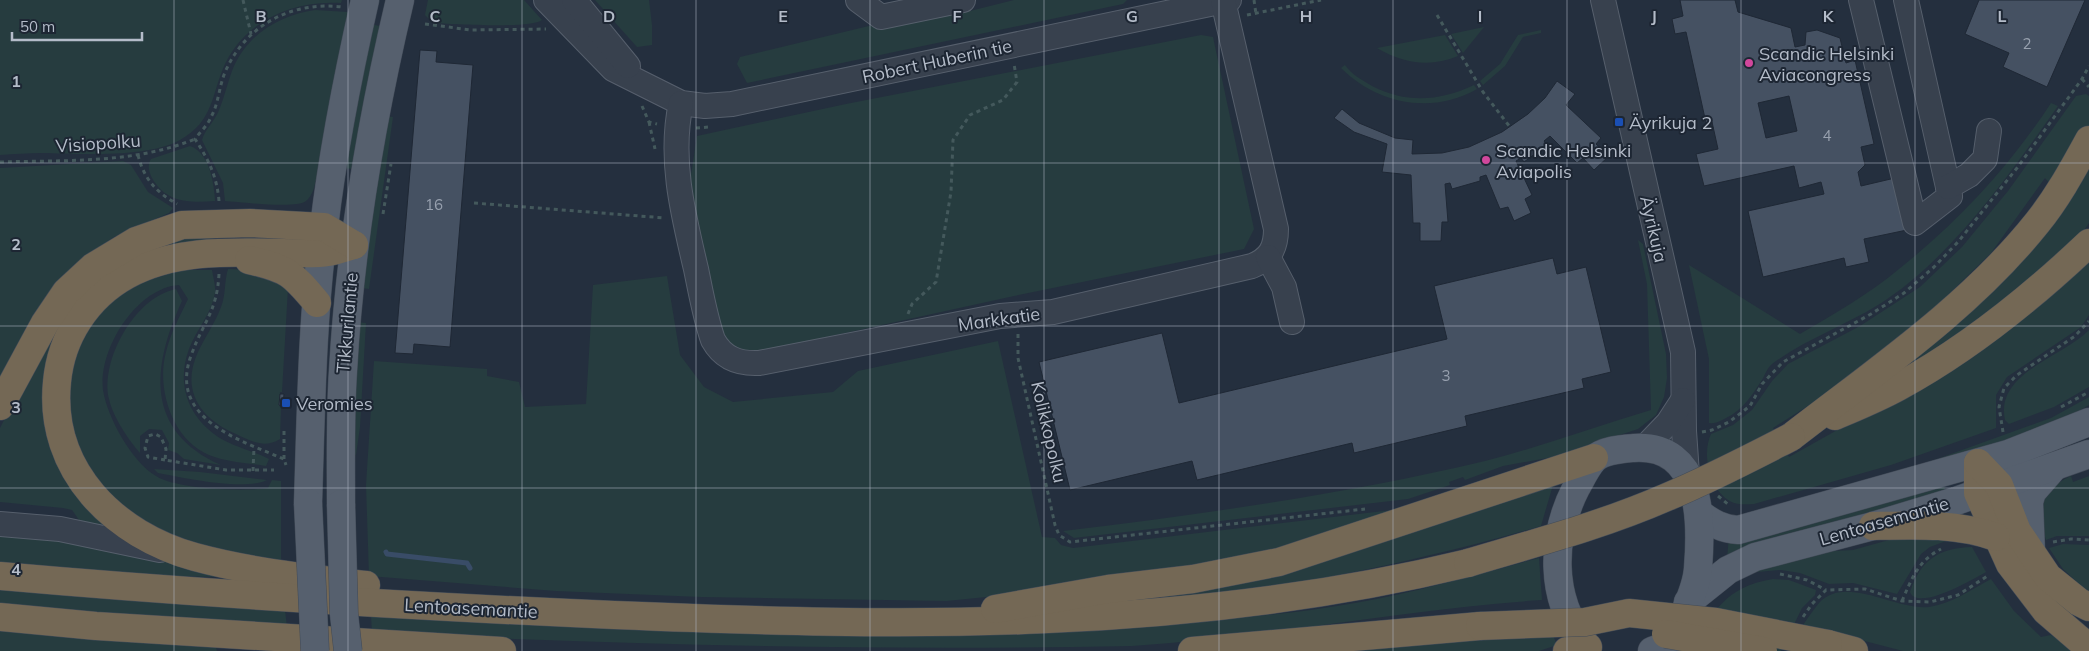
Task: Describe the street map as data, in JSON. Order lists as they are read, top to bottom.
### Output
{
  "streets": {
    "highway": ["Lentoasemantie"],
    "main road": ["Tikkurilantie"],
    "street": ["Robert Huberin tie", "Äyrikuja", "Markkatie"],
    "path": ["Visiopolku", "Kolikkopolku"]
  },
  "crossings": [
    ["Robert Huberin tie", "Markkatie"]
  ],
  "places": {
    "other": ["Scandic Helsinki Aviacongress", "Scandic Helsinki Aviapolis"],
    "transit": ["Äyrikuja 2", "Veromies"]
  },
  "house_numbers": [
    "2",
    "4",
    "16",
    "3"
  ],
  "scale_bar": "50 m",
  "grid": {
    "columns": [
      "B",
      "C",
      "D",
      "E",
      "F",
      "G",
      "H",
      "I",
      "J",
      "K",
      "L"
    ],
    "rows": [
      "1",
      "2",
      "3",
      "4"
    ]
  }
}
